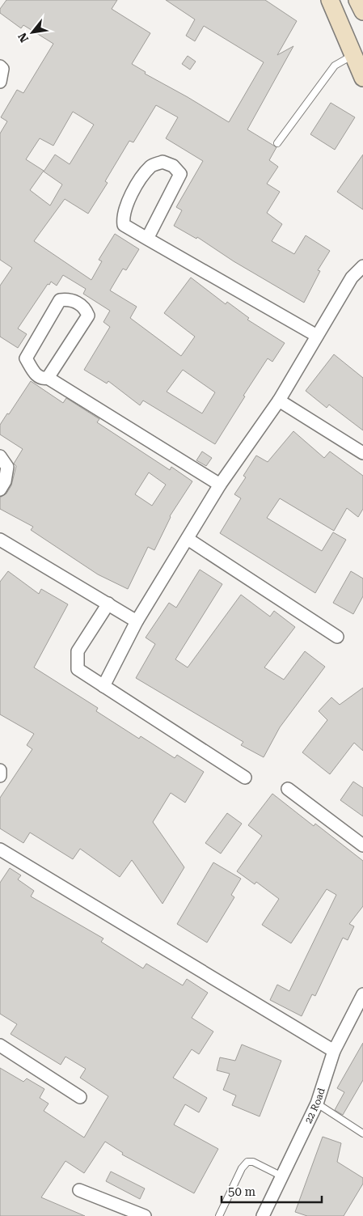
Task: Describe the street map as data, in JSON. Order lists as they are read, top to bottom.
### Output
{
  "streets": {
    "street": ["22 Road"]
  },
  "scale_bar": "50 m",
  "north": "bottom left"
}
